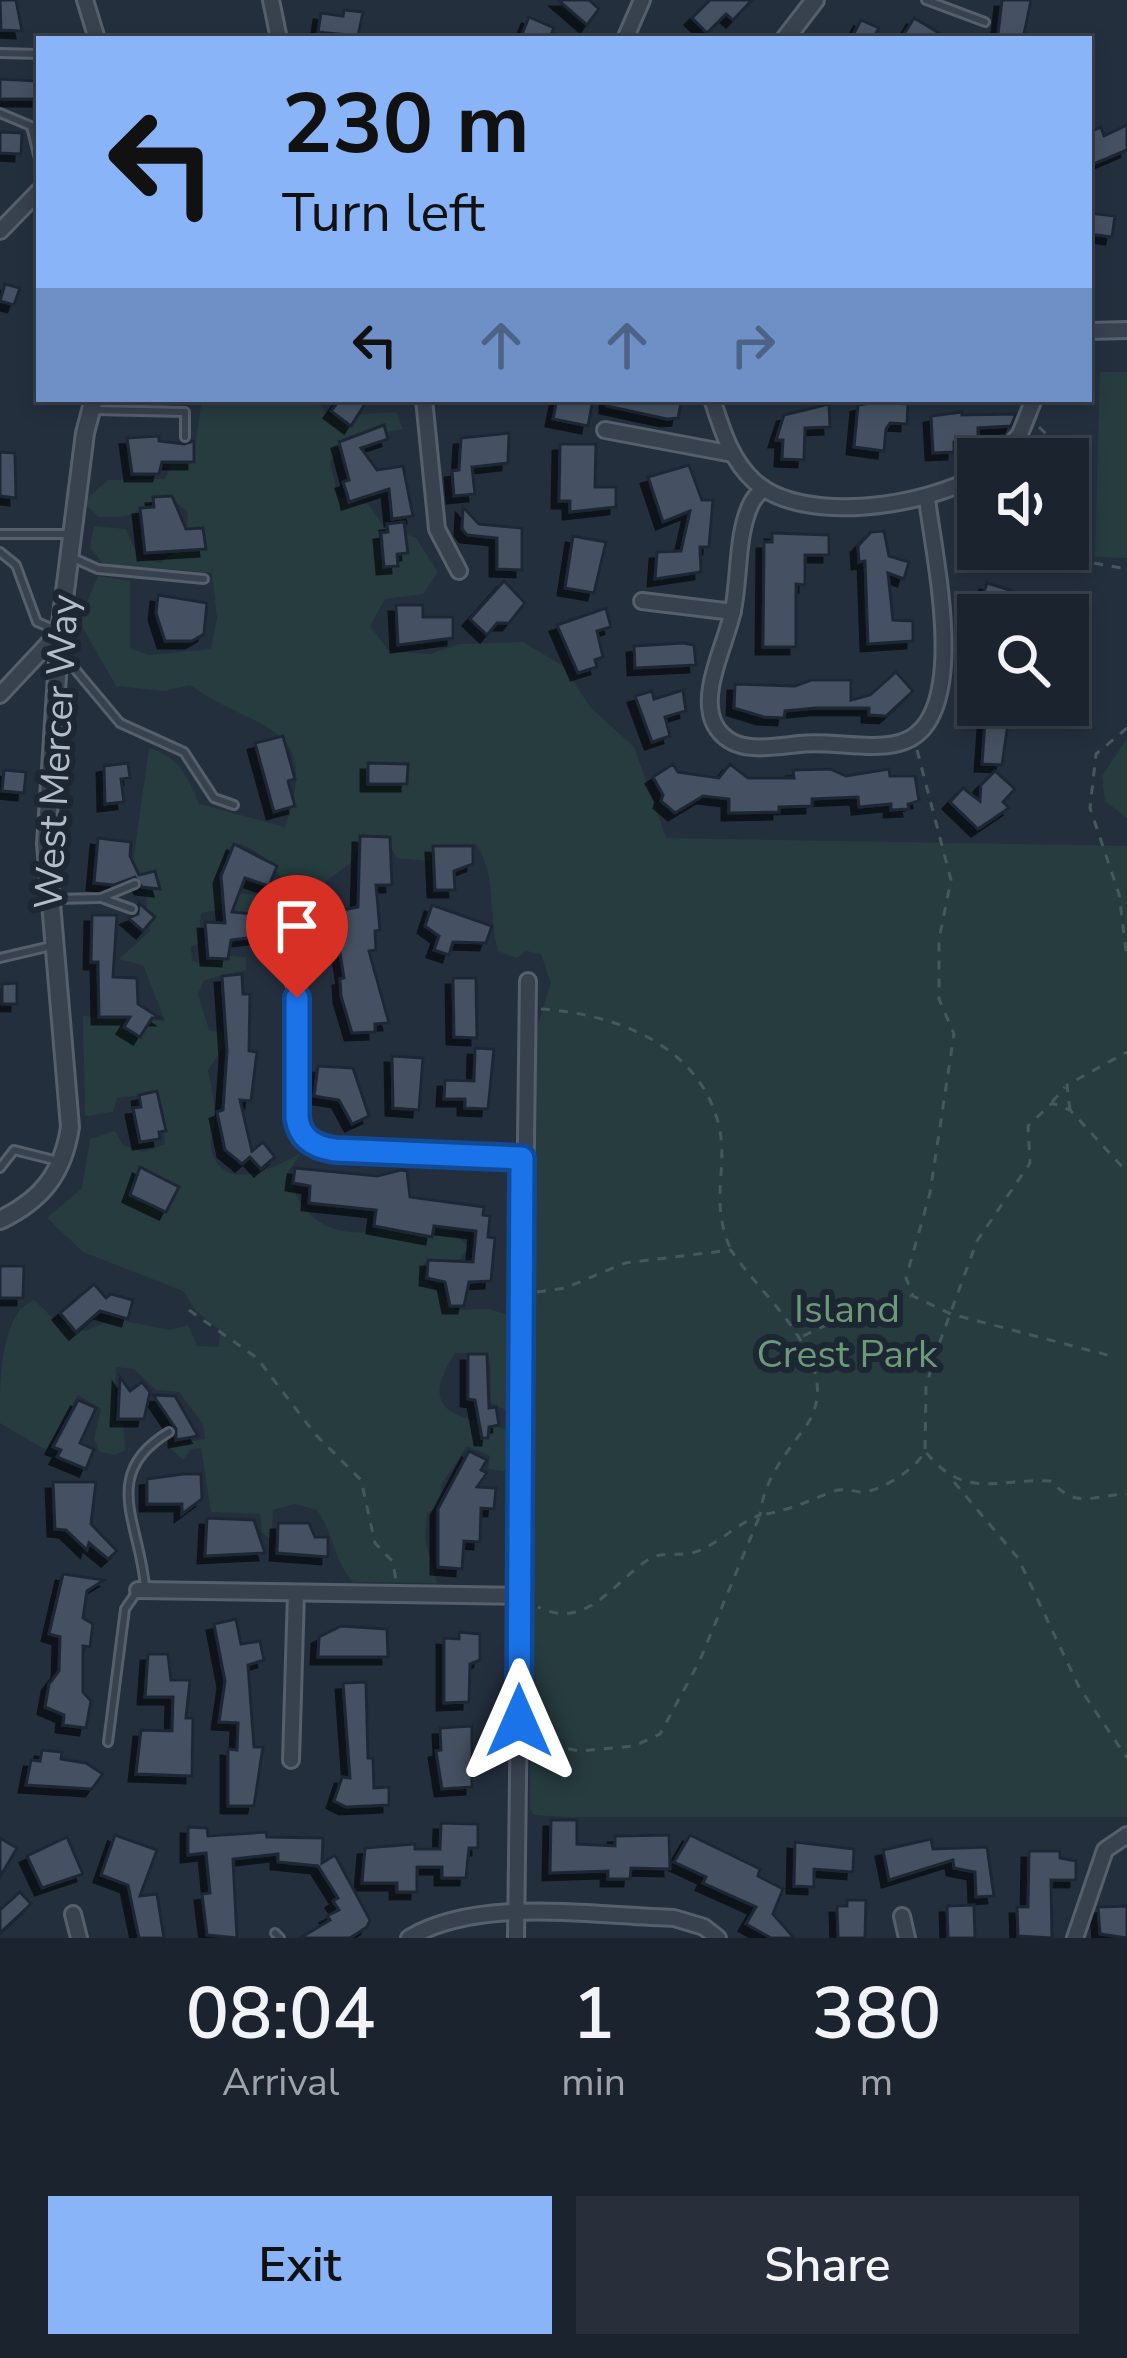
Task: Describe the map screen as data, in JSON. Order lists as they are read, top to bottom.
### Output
{
  "streets": {
    "street": ["West Mercer Way"]
  },
  "parks": ["Island Crest Park"],
  "page": {
    "turn": ["230 m", "Turn left"],
    "eta": [
      "08:04",
      "Arrival",
      "1",
      "min",
      "380",
      "m"
    ],
    "buttons": ["Exit", "Share"]
  }
}
